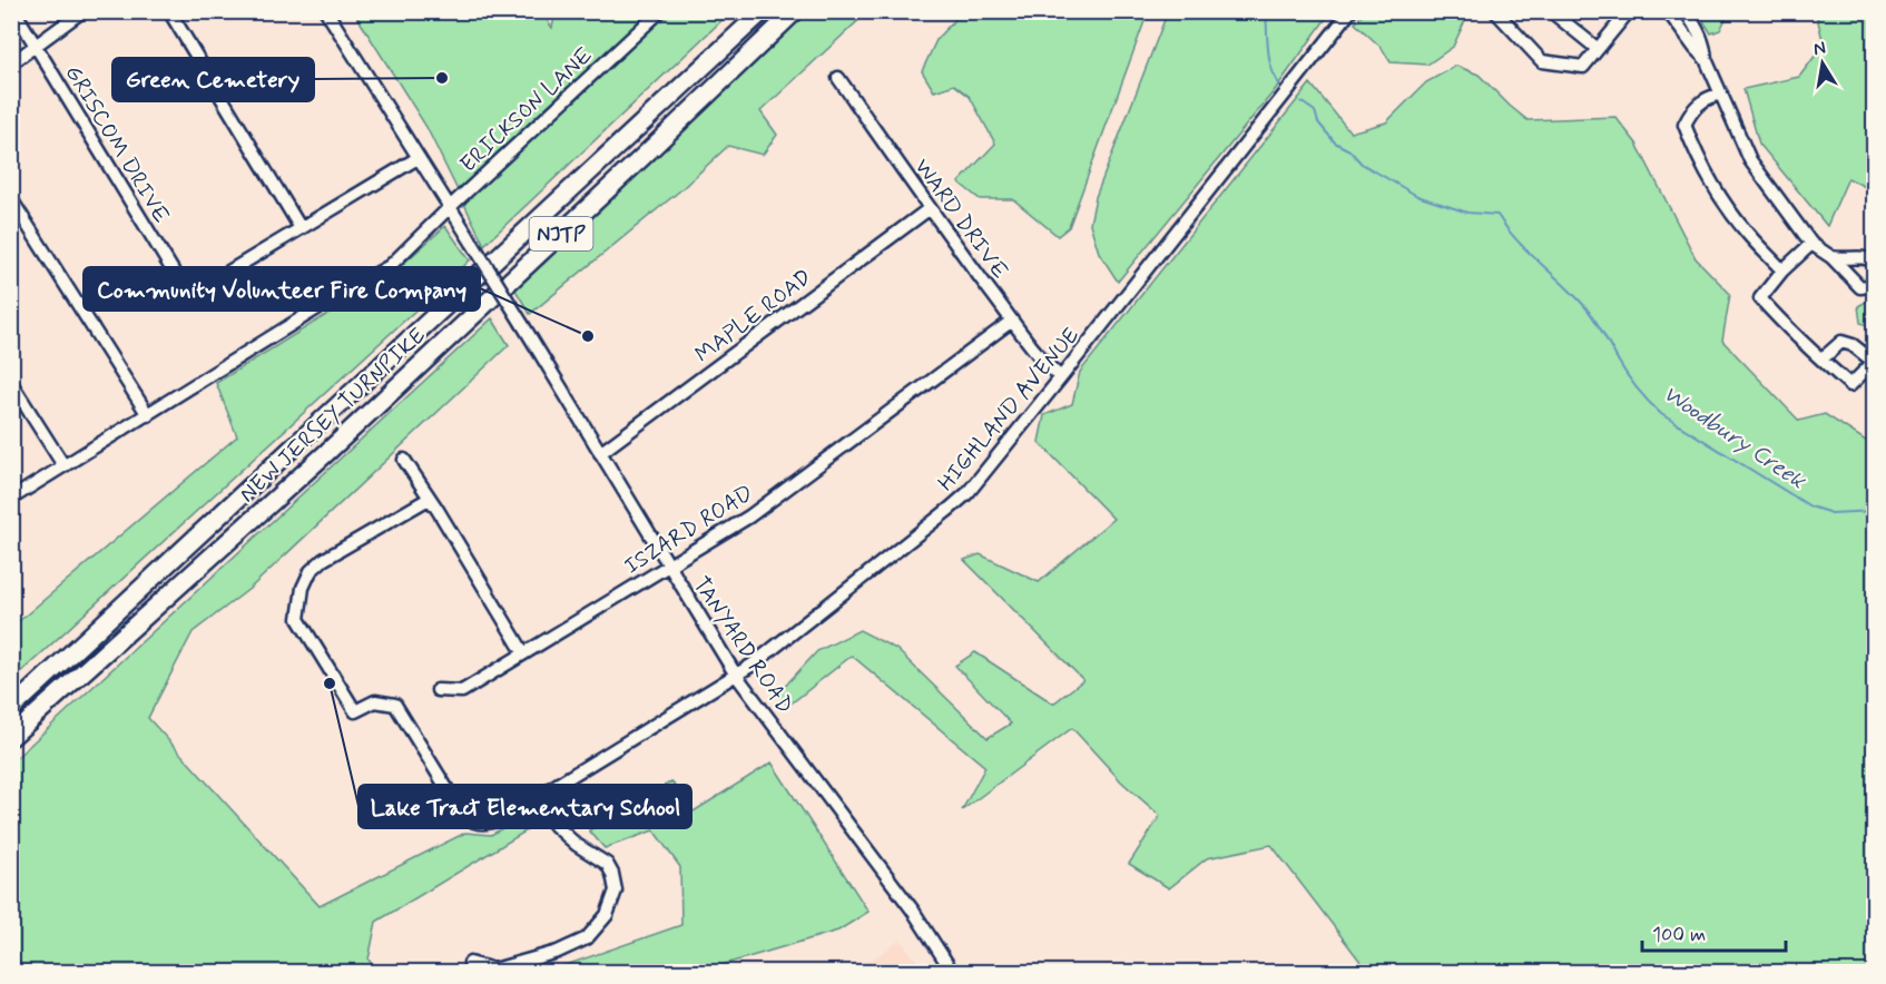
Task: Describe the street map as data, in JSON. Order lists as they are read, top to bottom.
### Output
{
  "streets": {
    "highway": ["NJTP", "NEW JERSEY TURNPIKE"],
    "street": [
      "ERICKSON LANE",
      "GRISCOM DRIVE",
      "WARD DRIVE",
      "MAPLE ROAD",
      "HIGHLAND AVENUE",
      "ISZARD ROAD",
      "TANYARD ROAD"
    ]
  },
  "crossings": [
    ["ERICKSON LANE", "TANYARD ROAD"],
    ["WARD DRIVE", "MAPLE ROAD"],
    ["WARD DRIVE", "HIGHLAND AVENUE"],
    ["WARD DRIVE", "ISZARD ROAD"],
    ["MAPLE ROAD", "TANYARD ROAD"],
    ["HIGHLAND AVENUE", "TANYARD ROAD"],
    ["ISZARD ROAD", "TANYARD ROAD"]
  ],
  "water": ["Woodbury Creek"],
  "places": ["Green Cemetery", "Community Volunteer Fire Company", "Lake Tract Elementary School"],
  "scale_bar": "100 m",
  "north": "top"
}
